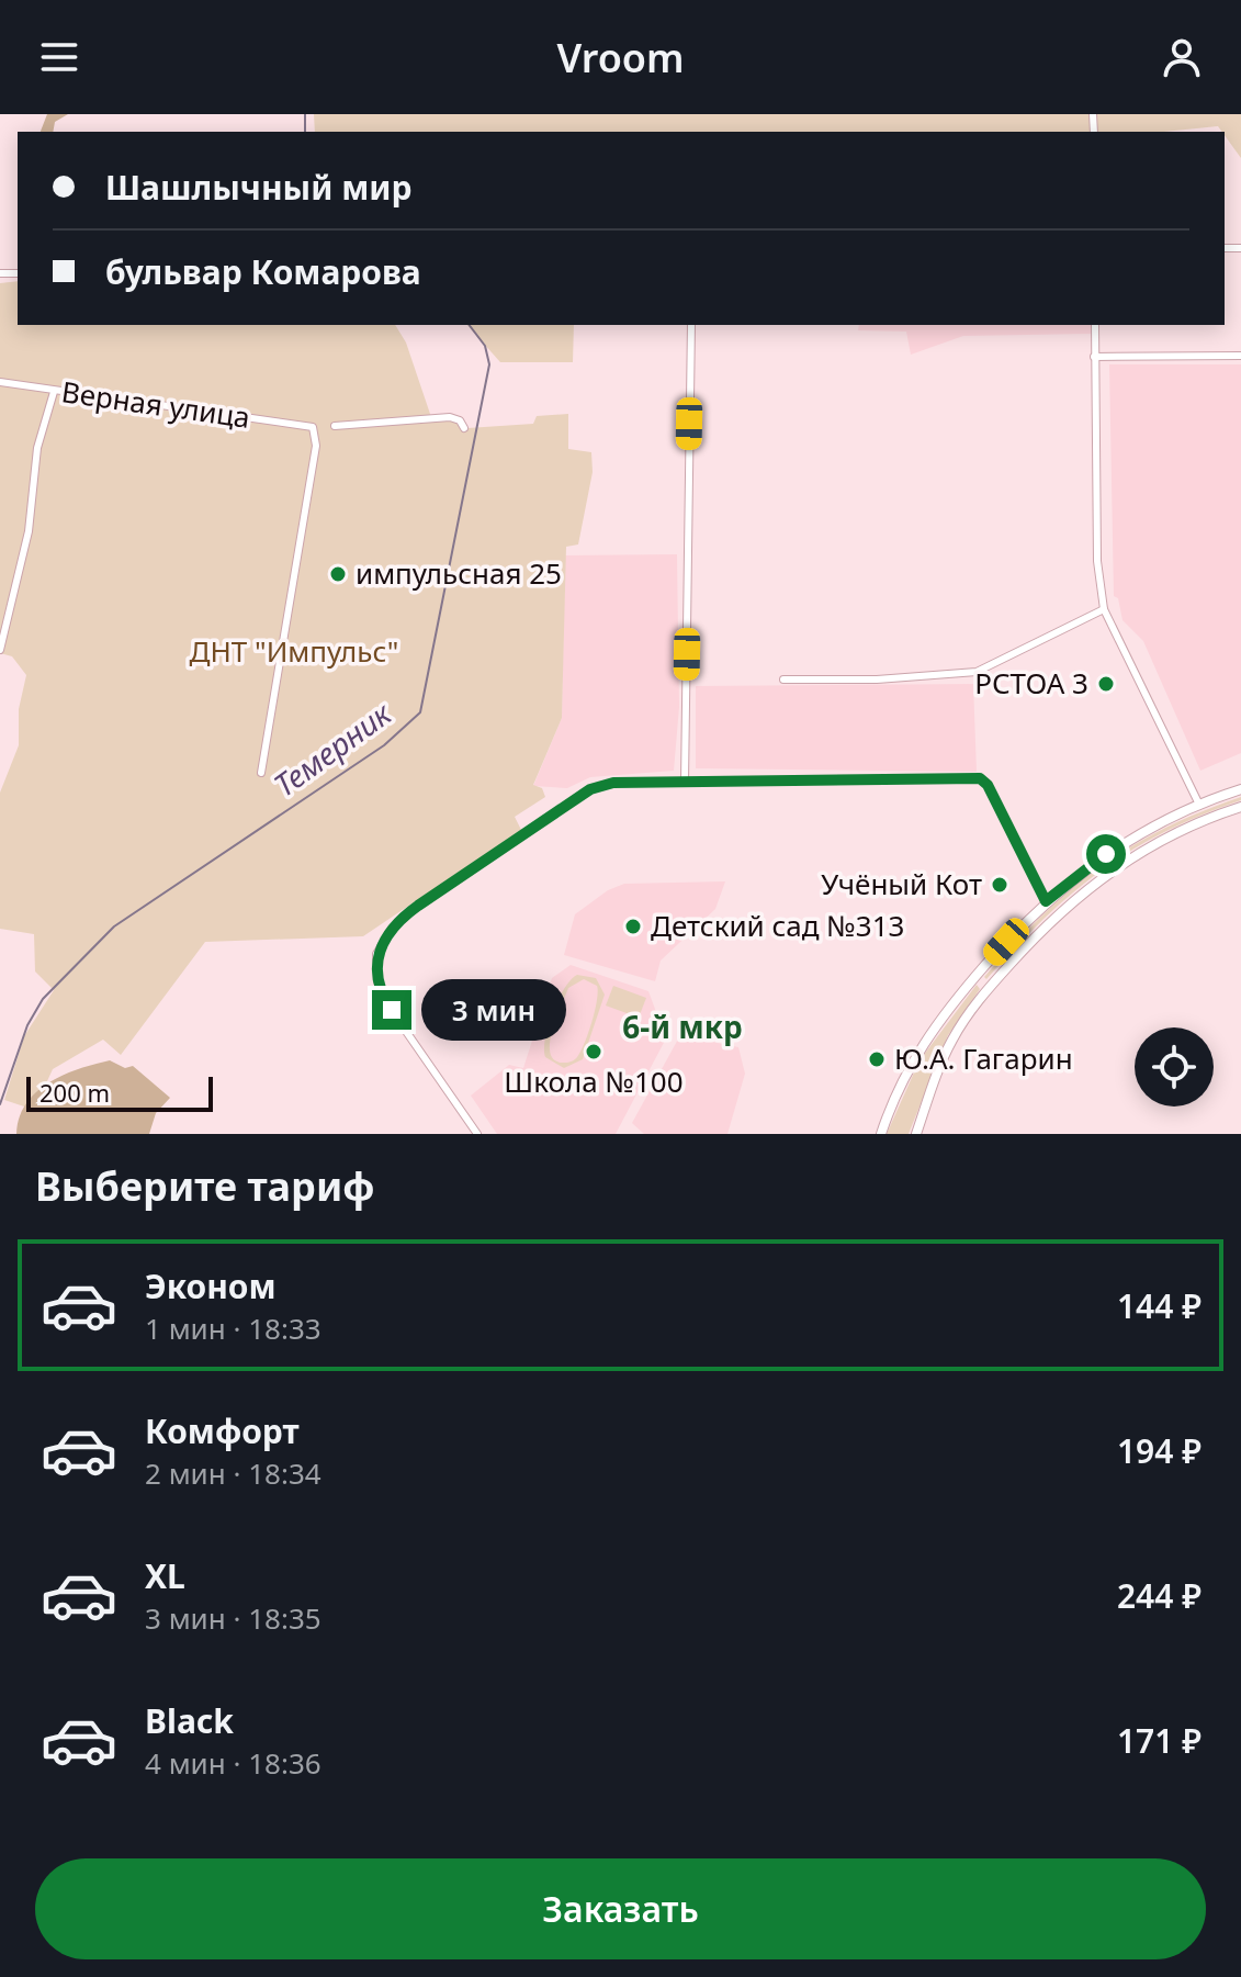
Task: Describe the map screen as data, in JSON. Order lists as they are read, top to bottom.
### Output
{
  "streets": {
    "street": ["Верная улица"]
  },
  "districts": ["6-й мкр"],
  "water": ["Темерник"],
  "parks": ["ДНТ \"Импульс\""],
  "places": [
    "импульсная 25",
    "РСТОА 3",
    "Учёный Кот",
    "Детский сад №313",
    "Школа №100",
    "Ю.А. Гагарин"
  ],
  "scale_bar": "200 m",
  "page": {
    "header": "Vroom",
    "banner": ["Шашлычный мир", "бульвар Комарова"],
    "bubble": "3 мин",
    "scale": "200 m",
    "heading": "Выберите тариф",
    "list": [
      {
        "name": "Эконом",
        "note": "1 мин · 18:33",
        "value": "144 ₽"
      },
      {
        "name": "Комфорт",
        "note": "2 мин · 18:34",
        "value": "194 ₽"
      },
      {
        "name": "XL",
        "note": "3 мин · 18:35",
        "value": "244 ₽"
      },
      {
        "name": "Black",
        "note": "4 мин · 18:36",
        "value": "171 ₽"
      }
    ],
    "buttons": "Заказать"
  }
}
